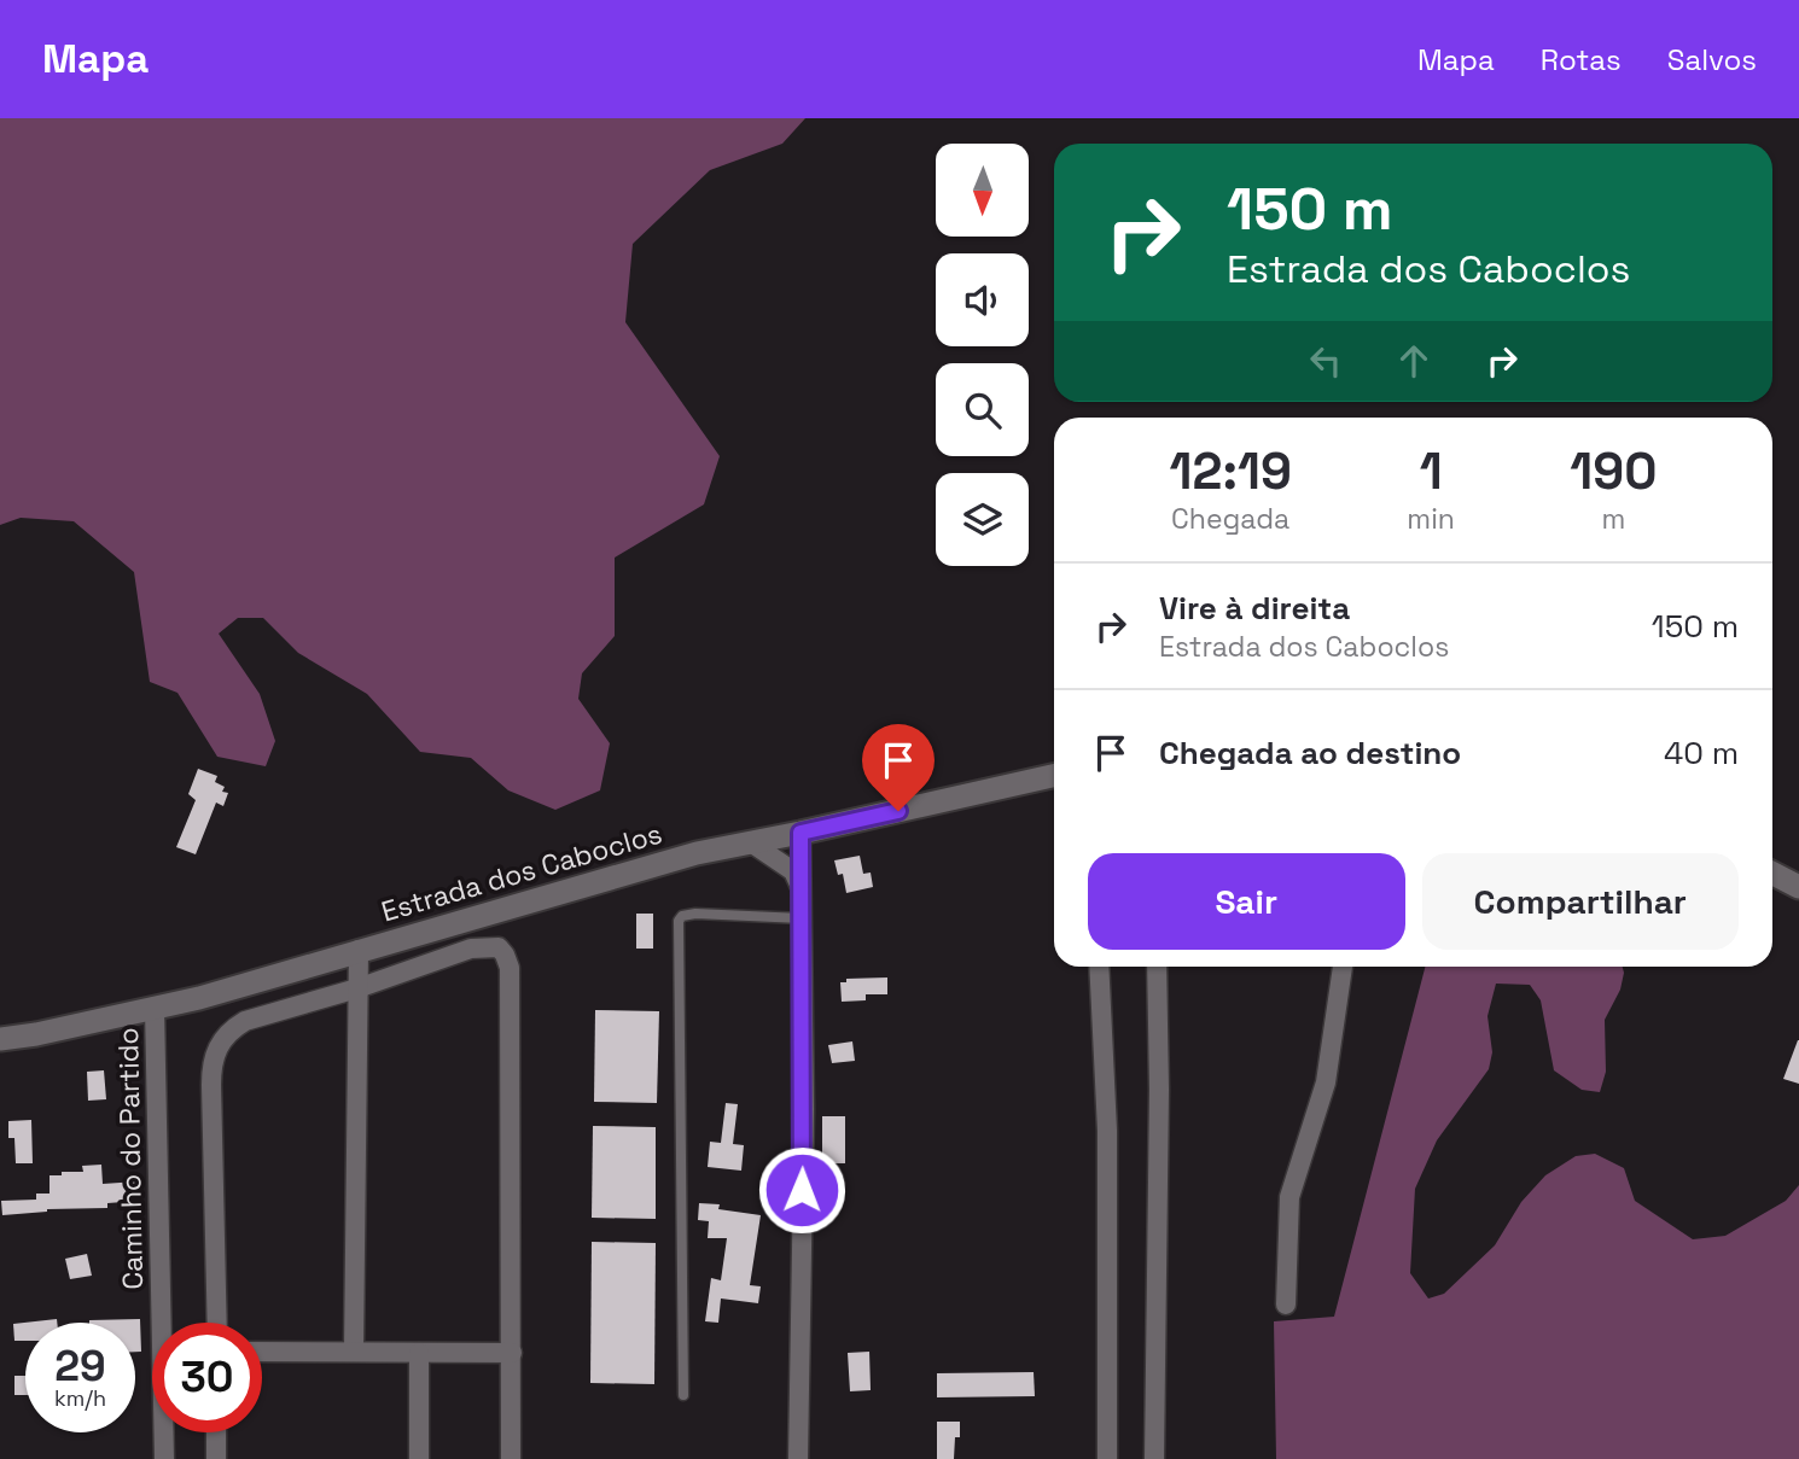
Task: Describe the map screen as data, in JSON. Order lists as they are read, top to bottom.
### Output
{
  "streets": {
    "street": ["Estrada dos Caboclos", "Caminho do Partido"]
  },
  "crossings": [
    ["Estrada dos Caboclos", "Caminho do Partido"]
  ],
  "north": "bottom",
  "page": {
    "header": "Mapa",
    "nav": ["Mapa", "Rotas", "Salvos"],
    "turn": ["150 m", "Estrada dos Caboclos"],
    "eta": [
      "12:19",
      "Chegada",
      "1",
      "min",
      "190",
      "m"
    ],
    "list": [
      {
        "name": "Vire à direita",
        "note": "Estrada dos Caboclos",
        "value": "150 m"
      },
      {
        "name": "Chegada ao destino",
        "value": "40 m"
      }
    ],
    "buttons": ["Sair", "Compartilhar"],
    "speed": "29 km/h",
    "limit": "30"
  }
}
